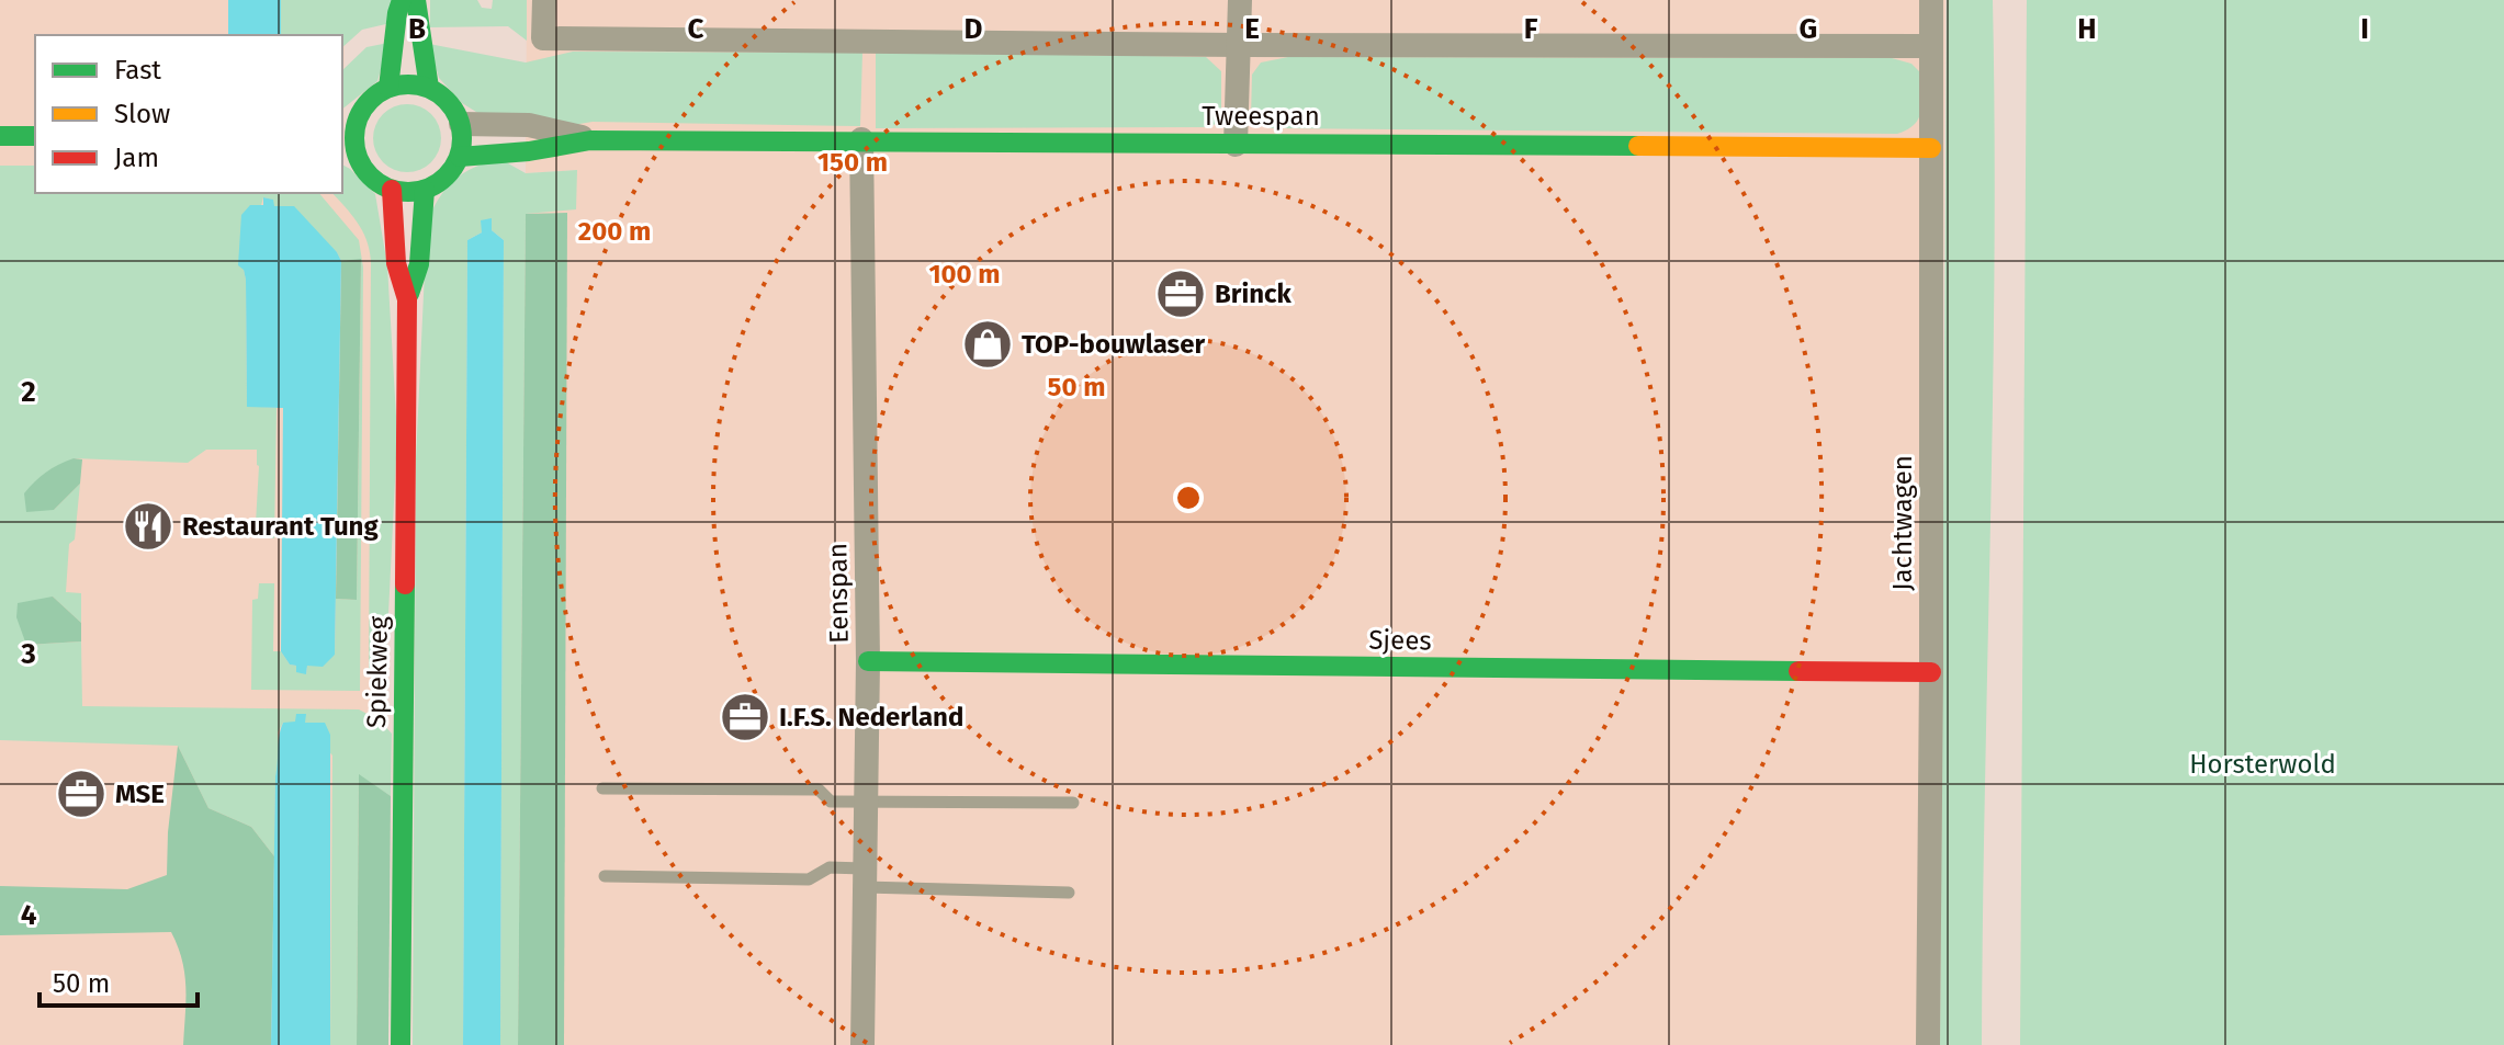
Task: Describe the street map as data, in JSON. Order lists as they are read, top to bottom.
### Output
{
  "streets": {
    "street": [
      "Tweespan",
      "Jachtwagen",
      "Eenspan",
      "Sjees",
      "Spiekweg"
    ]
  },
  "crossings": [
    ["Tweespan", "Jachtwagen"],
    ["Tweespan", "Eenspan"],
    ["Tweespan", "Spiekweg"],
    ["Jachtwagen", "Sjees"],
    ["Eenspan", "Sjees"]
  ],
  "parks": ["Horsterwold"],
  "places": {
    "office": ["Brinck", "I.F.S. Nederland", "MSE"],
    "shop": ["TOP-bouwlaser"],
    "restaurant": ["Restaurant Tung"]
  },
  "legend": ["Fast", "Slow", "Jam"],
  "scale_bar": "50 m",
  "grid": {
    "columns": [
      "B",
      "C",
      "D",
      "E",
      "F",
      "G",
      "H",
      "I"
    ],
    "rows": ["2", "3", "4"]
  },
  "rings": [
    "150 m",
    "200 m",
    "100 m",
    "50 m"
  ]
}
